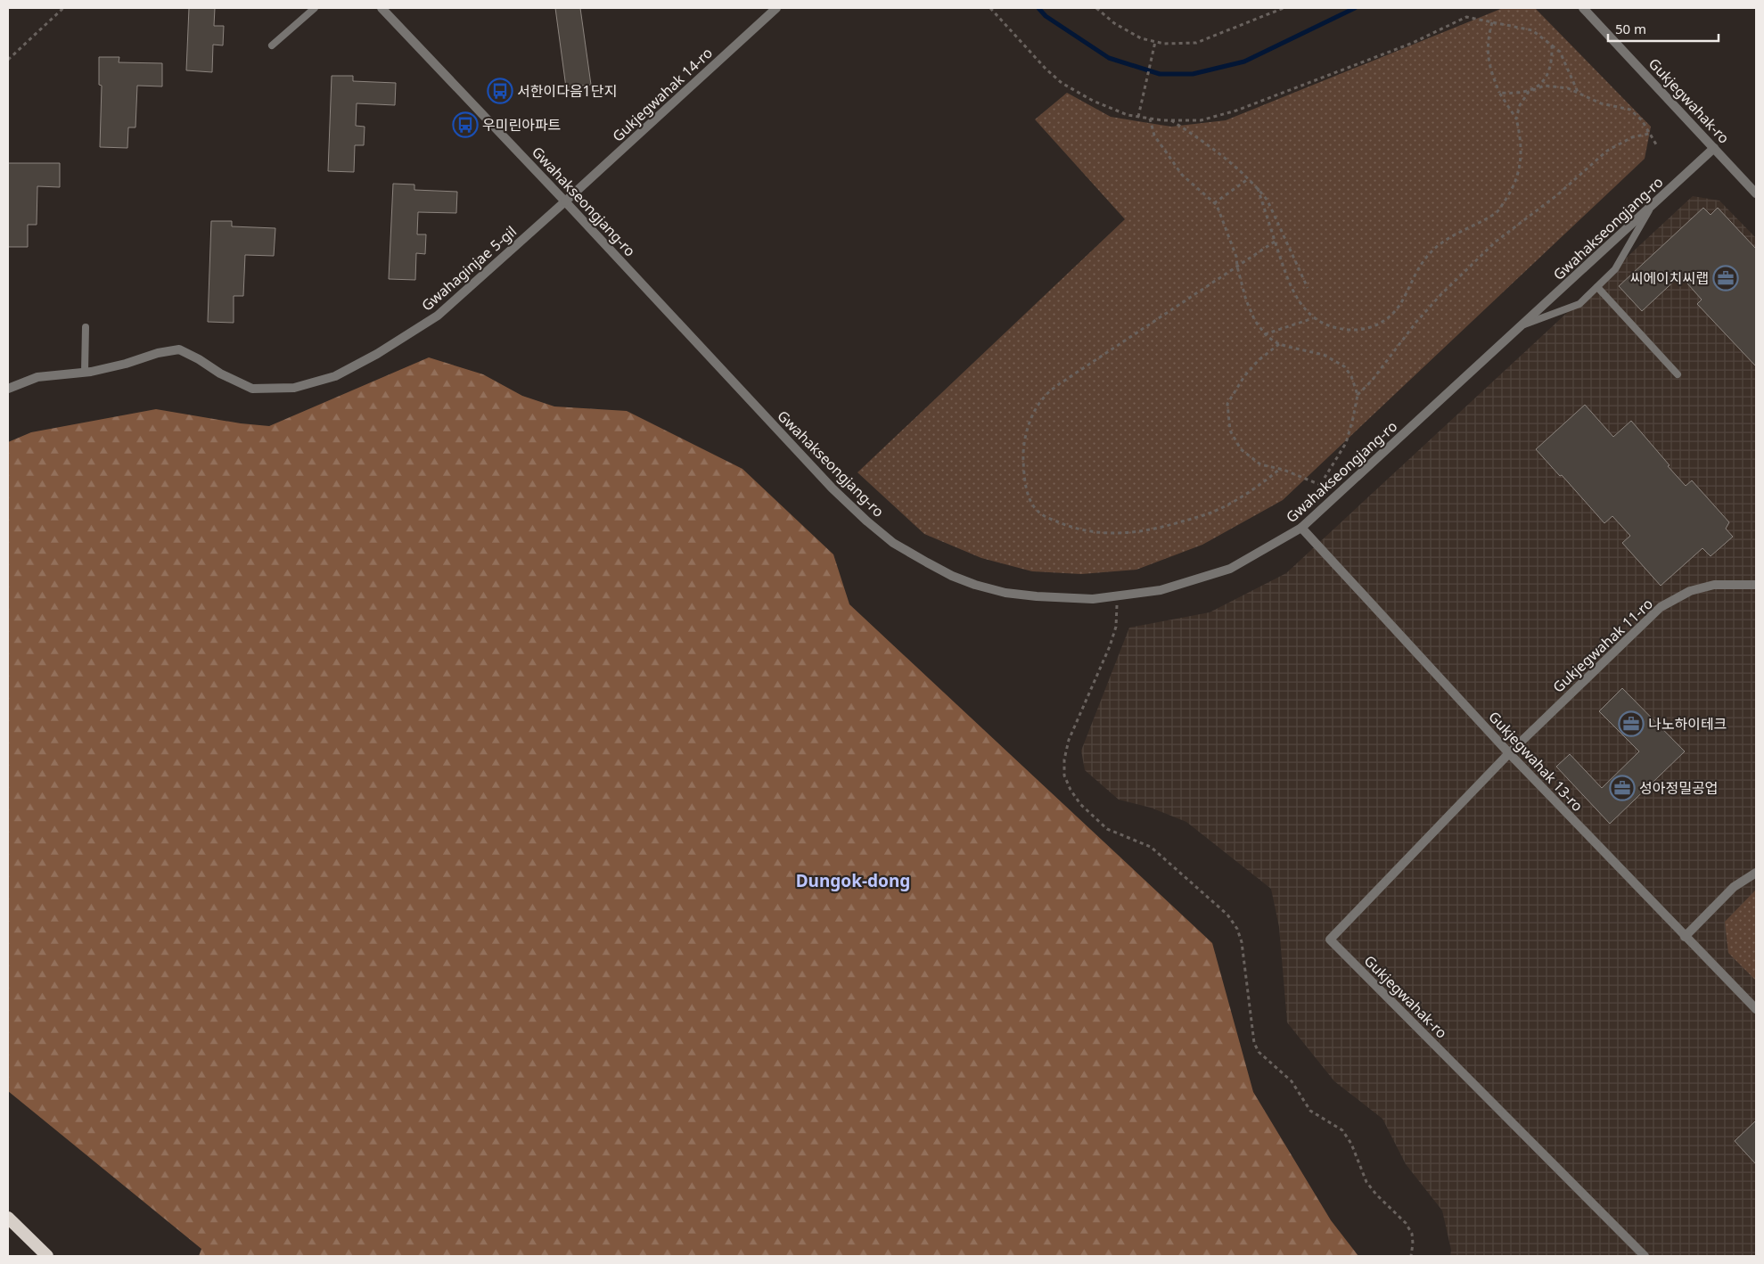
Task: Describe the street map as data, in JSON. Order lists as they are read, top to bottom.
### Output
{
  "streets": {
    "street": [
      "Gukjegwahak 14-ro",
      "Gukjegwahak-ro",
      "Gwahakseongjang-ro",
      "Gwahaginjae 5-gil",
      "Gukjegwahak 11-ro",
      "Gukjegwahak 13-ro"
    ]
  },
  "crossings": [
    ["Gukjegwahak 14-ro", "Gwahakseongjang-ro"],
    ["Gukjegwahak 14-ro", "Gwahaginjae 5-gil"],
    ["Gukjegwahak-ro", "Gwahakseongjang-ro"],
    ["Gukjegwahak-ro", "Gukjegwahak 11-ro"],
    ["Gukjegwahak-ro", "Gukjegwahak 13-ro"],
    ["Gwahakseongjang-ro", "Gwahaginjae 5-gil"],
    ["Gwahakseongjang-ro", "Gukjegwahak 13-ro"],
    ["Gukjegwahak 11-ro", "Gukjegwahak 13-ro"]
  ],
  "districts": ["Dungok-dong"],
  "places": {
    "bus stop": ["서한이다음1단지", "우미린아파트"],
    "office": ["씨에이치씨랩", "나노하이테크", "성아정밀공업"]
  },
  "scale_bar": "50 m"
}
